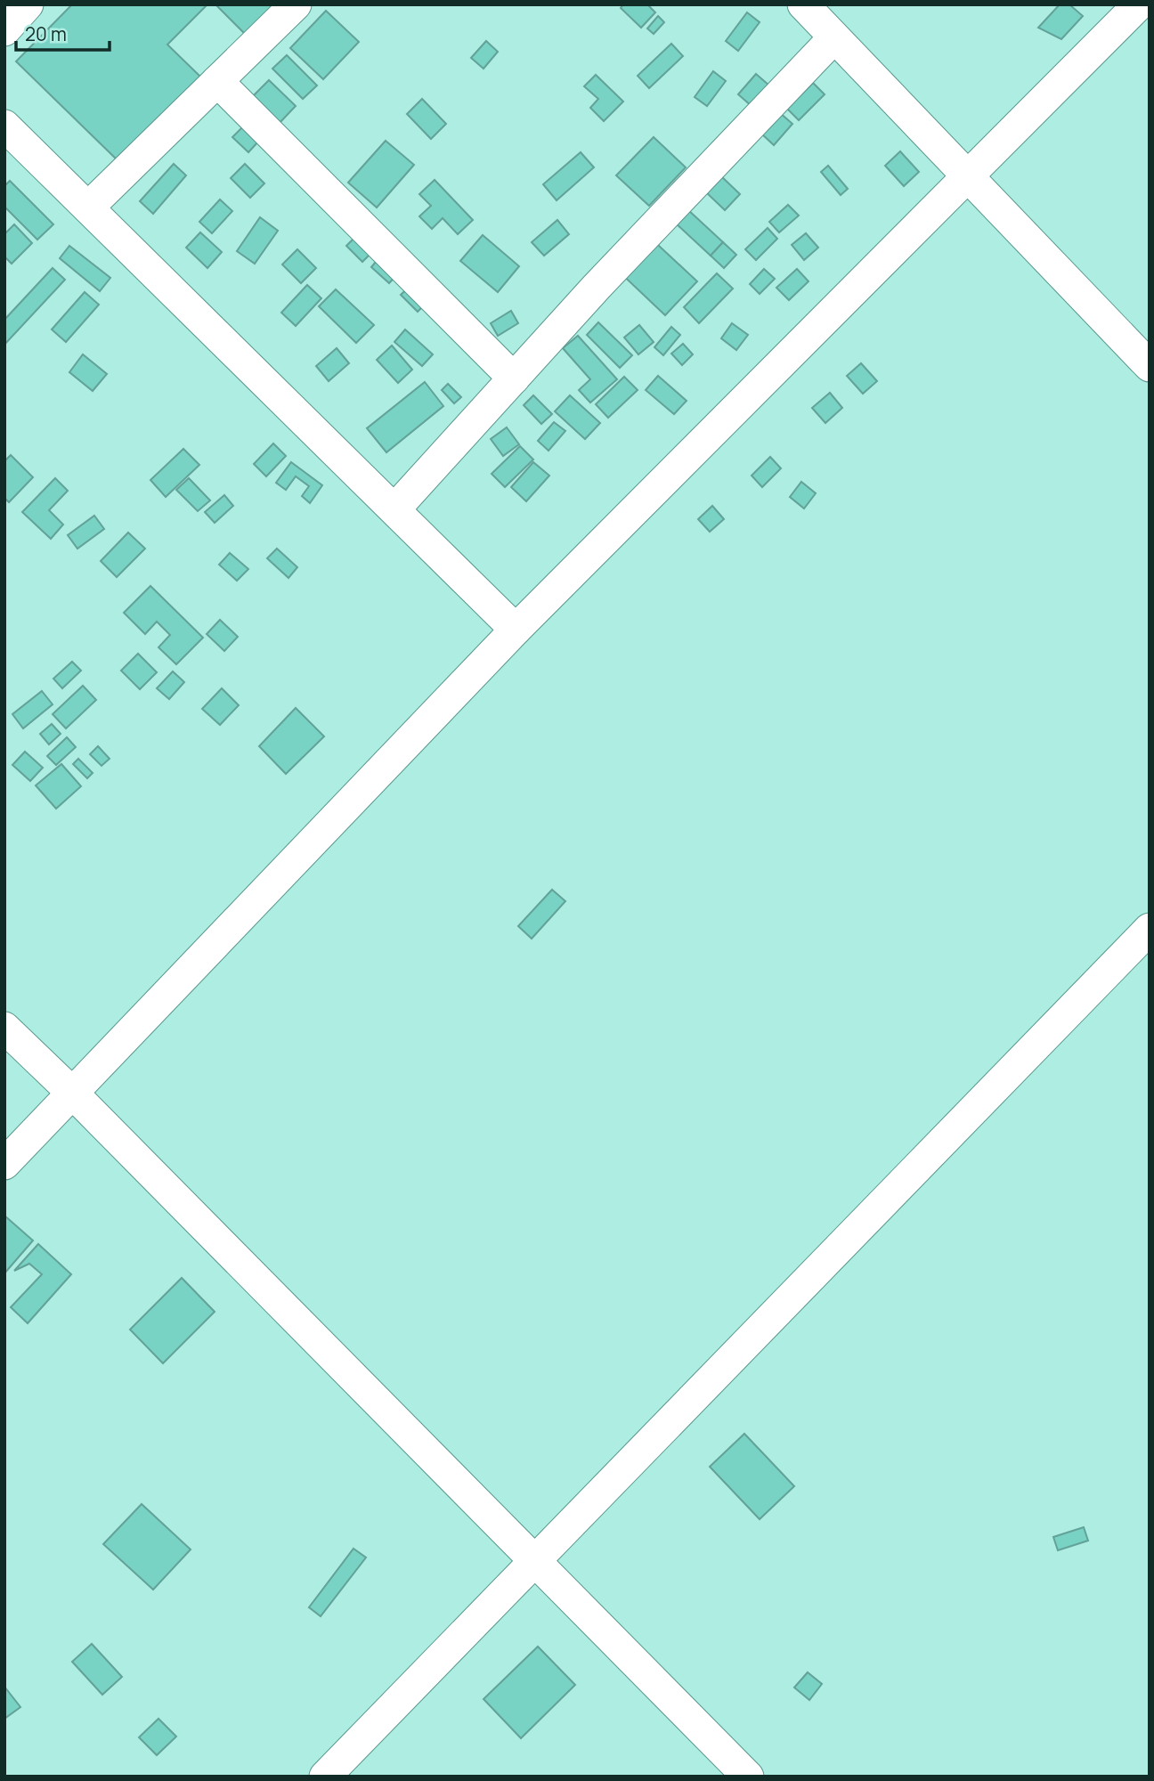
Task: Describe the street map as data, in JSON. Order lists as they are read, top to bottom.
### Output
{
  "scale_bar": "20 m"
}
